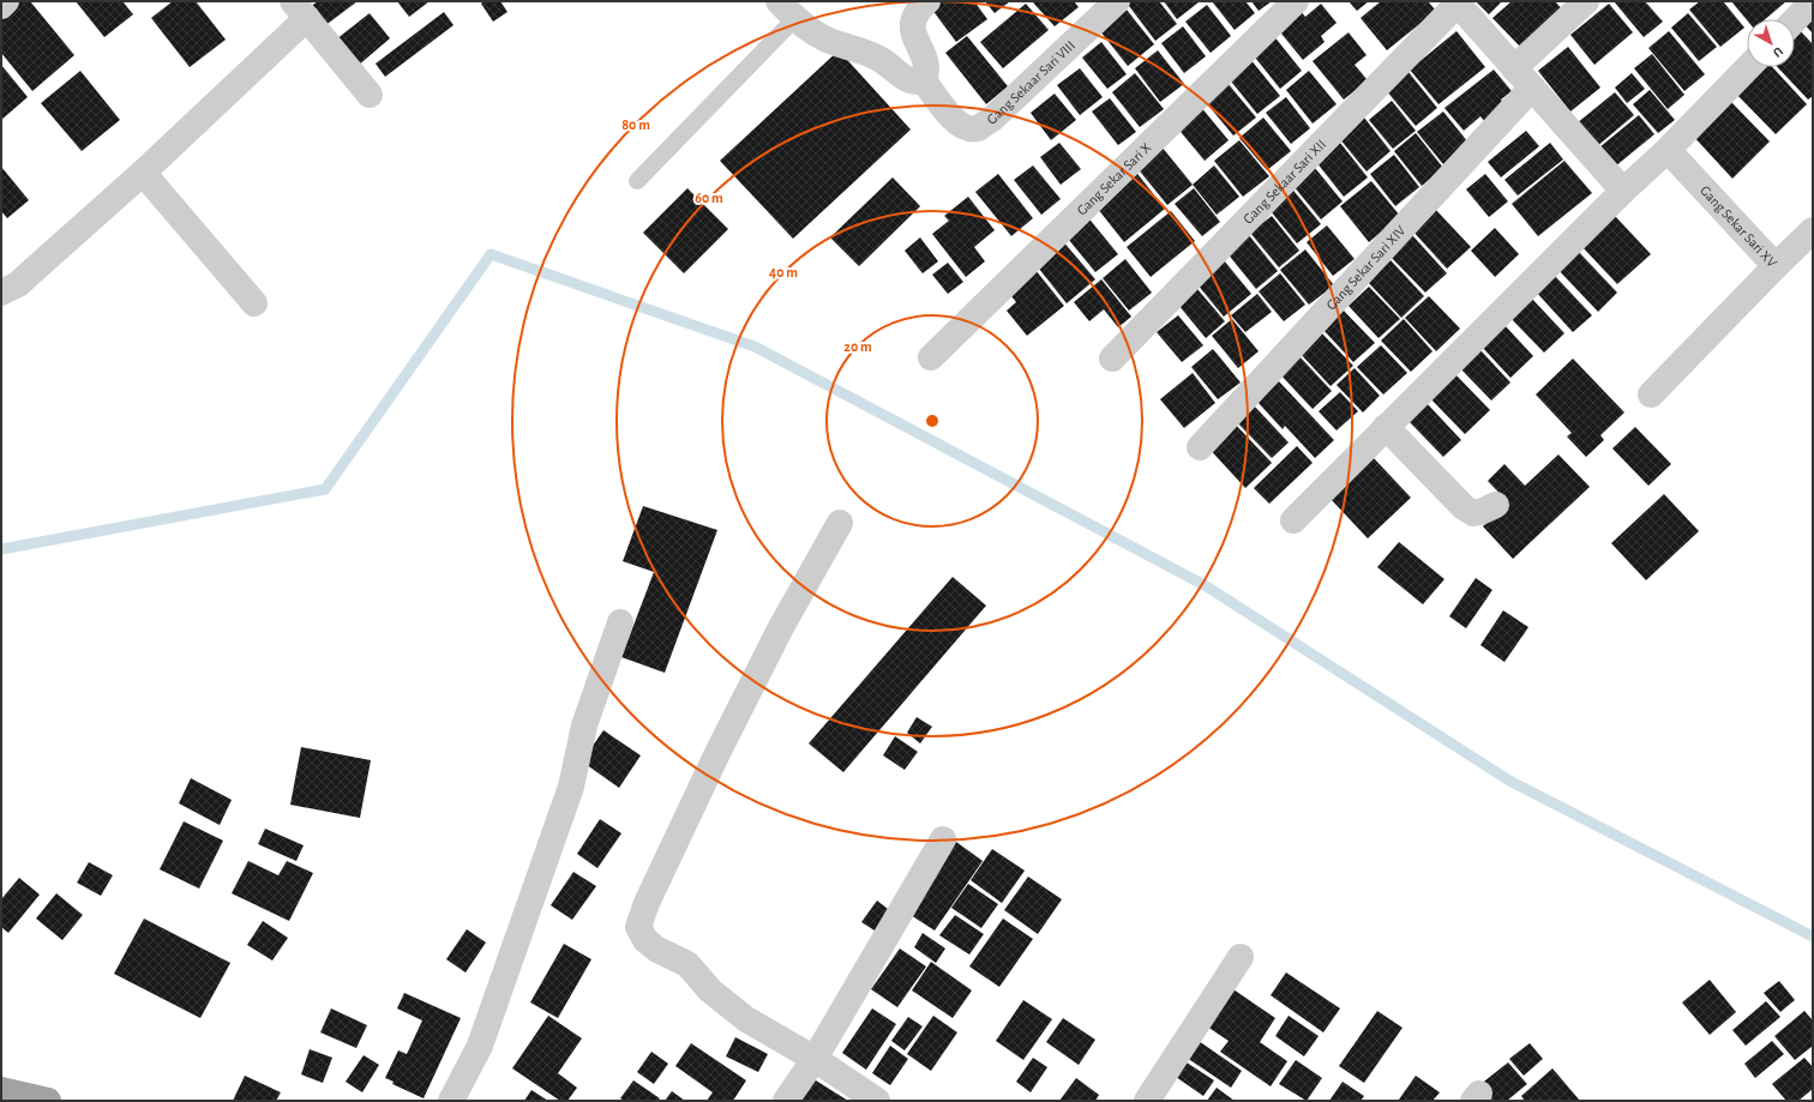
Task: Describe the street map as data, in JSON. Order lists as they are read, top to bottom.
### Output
{
  "streets": {
    "street": [
      "Gang Sekaar Sari VIII",
      "Gang Sekar Sari X",
      "Gang Sekaar Sari XII",
      "Gang Sekar Sari XV",
      "Gang Sekar Sari XIV"
    ]
  },
  "north": "bottom right",
  "rings": [
    "80 m",
    "60 m",
    "40 m",
    "20 m"
  ]
}
